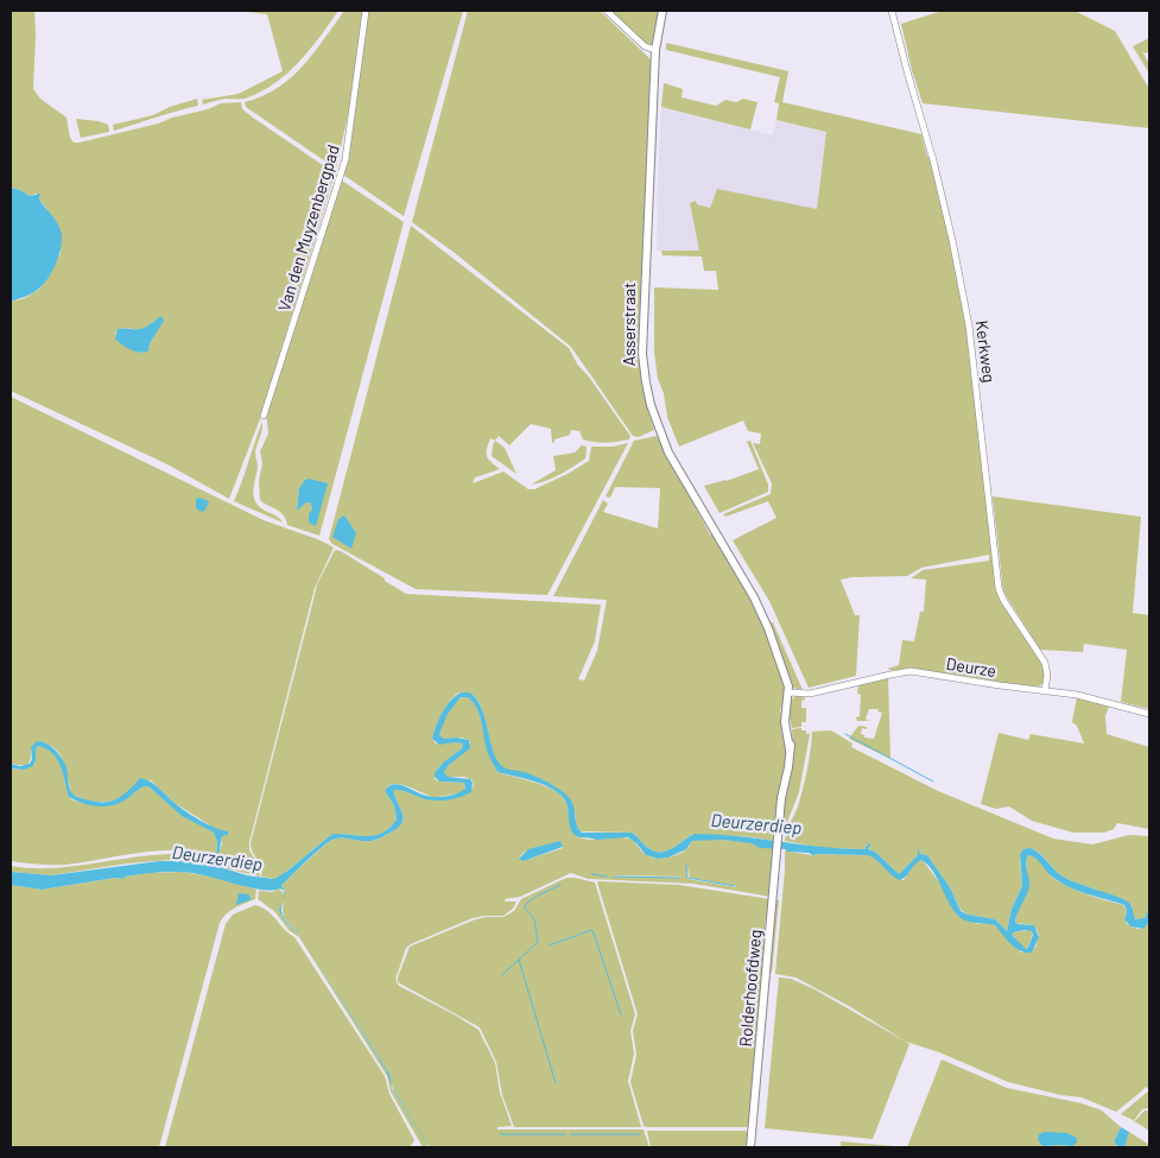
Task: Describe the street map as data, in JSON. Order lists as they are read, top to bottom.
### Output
{
  "streets": {
    "main road": ["Asserstraat", "Rolderhoofdweg"],
    "street": ["Van den Muyzenbergpad", "Kerkweg", "Deurze"]
  },
  "crossings": [
    ["Asserstraat", "Deurze"],
    ["Asserstraat", "Rolderhoofdweg"],
    ["Kerkweg", "Deurze"]
  ],
  "water": ["Deurzerdiep"]
}
